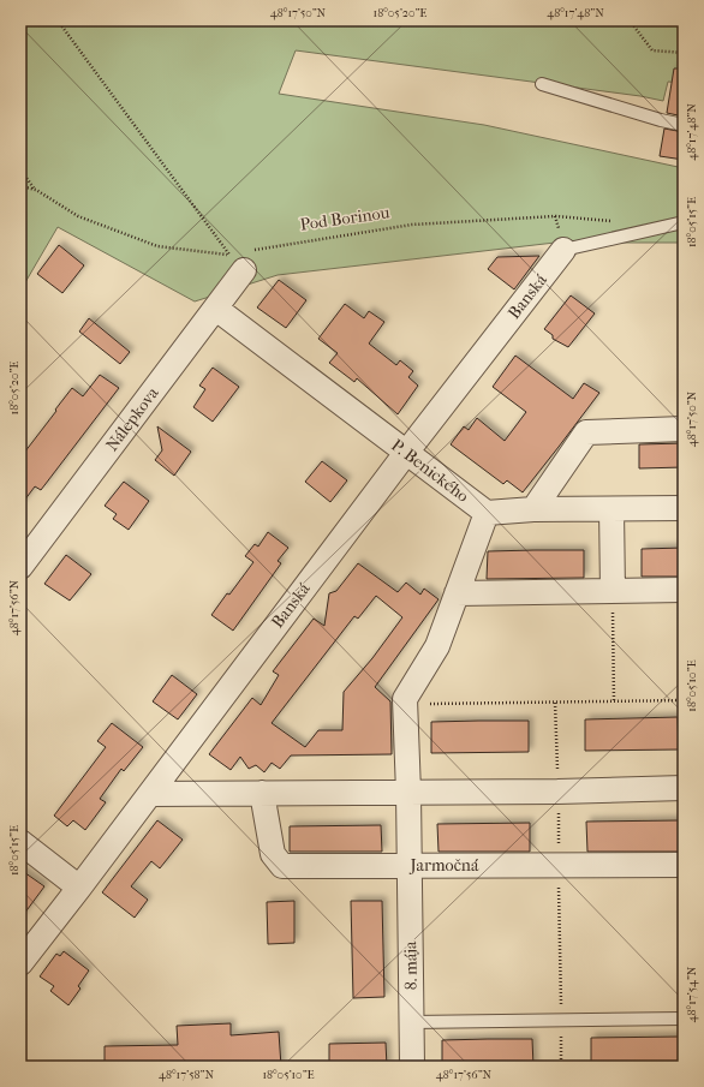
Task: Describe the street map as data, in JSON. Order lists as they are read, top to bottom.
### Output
{
  "streets": {
    "street": [
      "Banská",
      "Nálepkova",
      "P. Benického",
      "Jarmočná",
      "8. mája"
    ],
    "path": ["Pod Borinou"]
  },
  "crossings": [
    ["Pod Borinou", "Nálepkova"],
    ["Banská", "P. Benického"],
    ["Nálepkova", "P. Benického"],
    ["Jarmočná", "8. mája"]
  ],
  "coordinates": [
    "48°17'50\"N",
    "18°05'20\"E",
    "48°17'48\"N",
    "18°05'15\"E",
    "48°17'56\"N",
    "18°05'10\"E",
    "48°17'54\"N",
    "48°17'58\"N"
  ]
}
